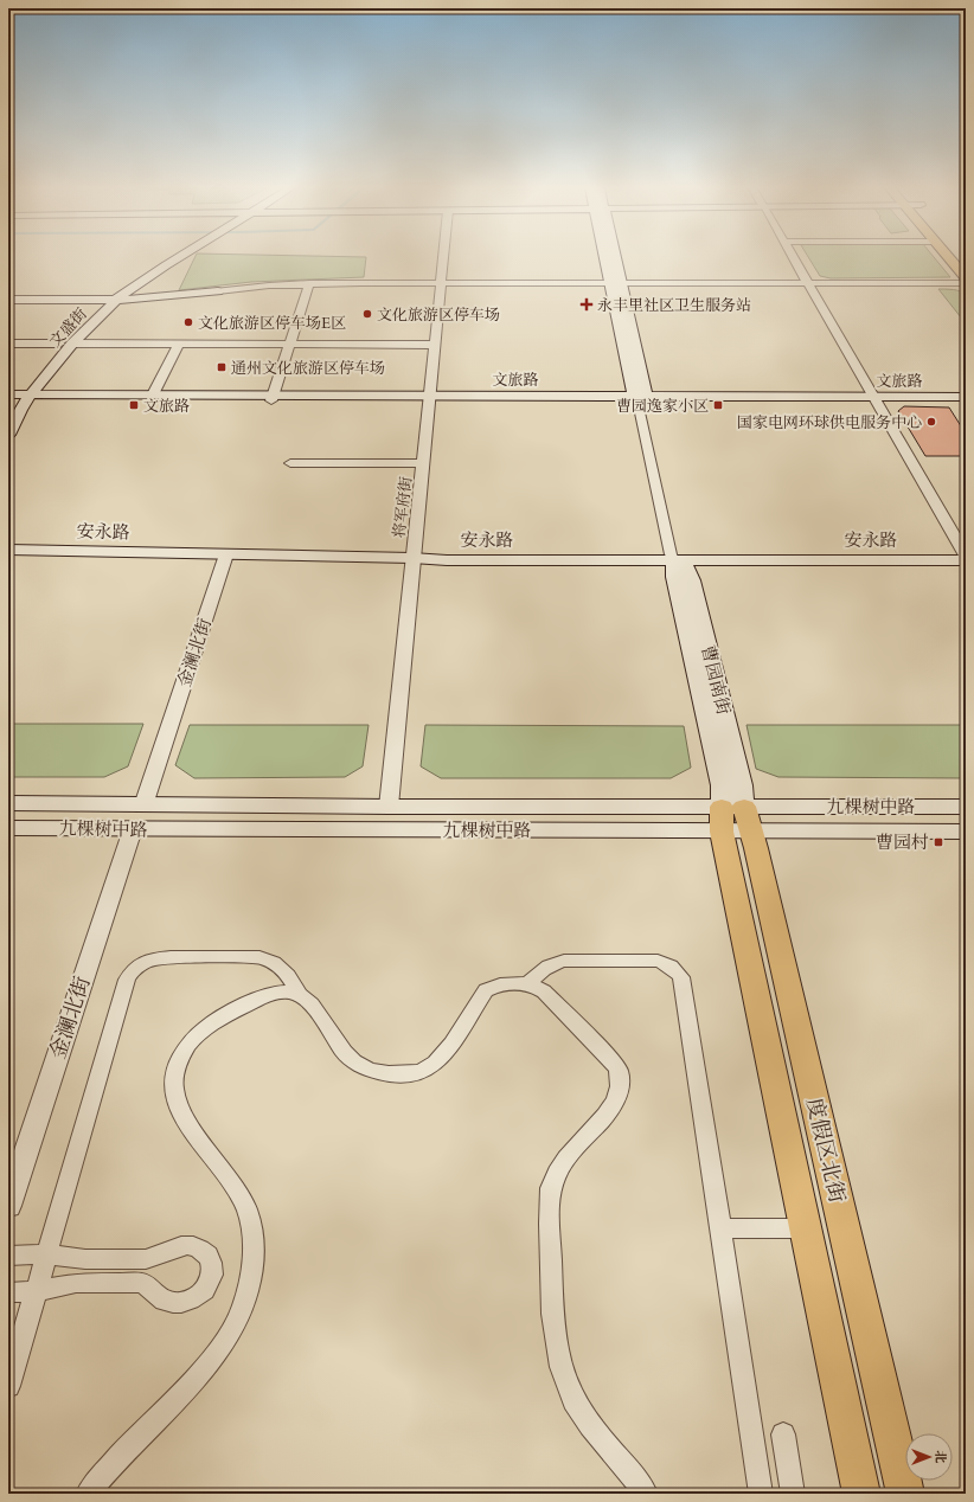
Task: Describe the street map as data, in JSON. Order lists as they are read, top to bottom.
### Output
{
  "streets": {
    "main road": [
      "文盛街",
      "文旅路",
      "安永路",
      "曹园南街",
      "九棵树中路",
      "度假区北街"
    ],
    "street": ["将军府街", "金澜北街"]
  },
  "crossings": [
    ["文盛街", "文旅路"],
    ["文旅路", "将军府街"],
    ["文旅路", "曹园南街"],
    ["将军府街", "安永路"],
    ["将军府街", "九棵树中路"],
    ["安永路", "金澜北街"],
    ["安永路", "曹园南街"],
    ["金澜北街", "九棵树中路"],
    ["曹园南街", "九棵树中路"],
    ["曹园南街", "度假区北街"],
    ["九棵树中路", "度假区北街"]
  ],
  "places": {
    "health": ["永丰里社区卫生服务站"],
    "other": ["文化旅游区停车场", "文化旅游区停车场E区", "国家电网环球供电服务中心"],
    "transit": [
      "通州文化旅游区停车场",
      "文旅路",
      "曹园逸家小区",
      "曹园村"
    ]
  },
  "north": "right"
}
